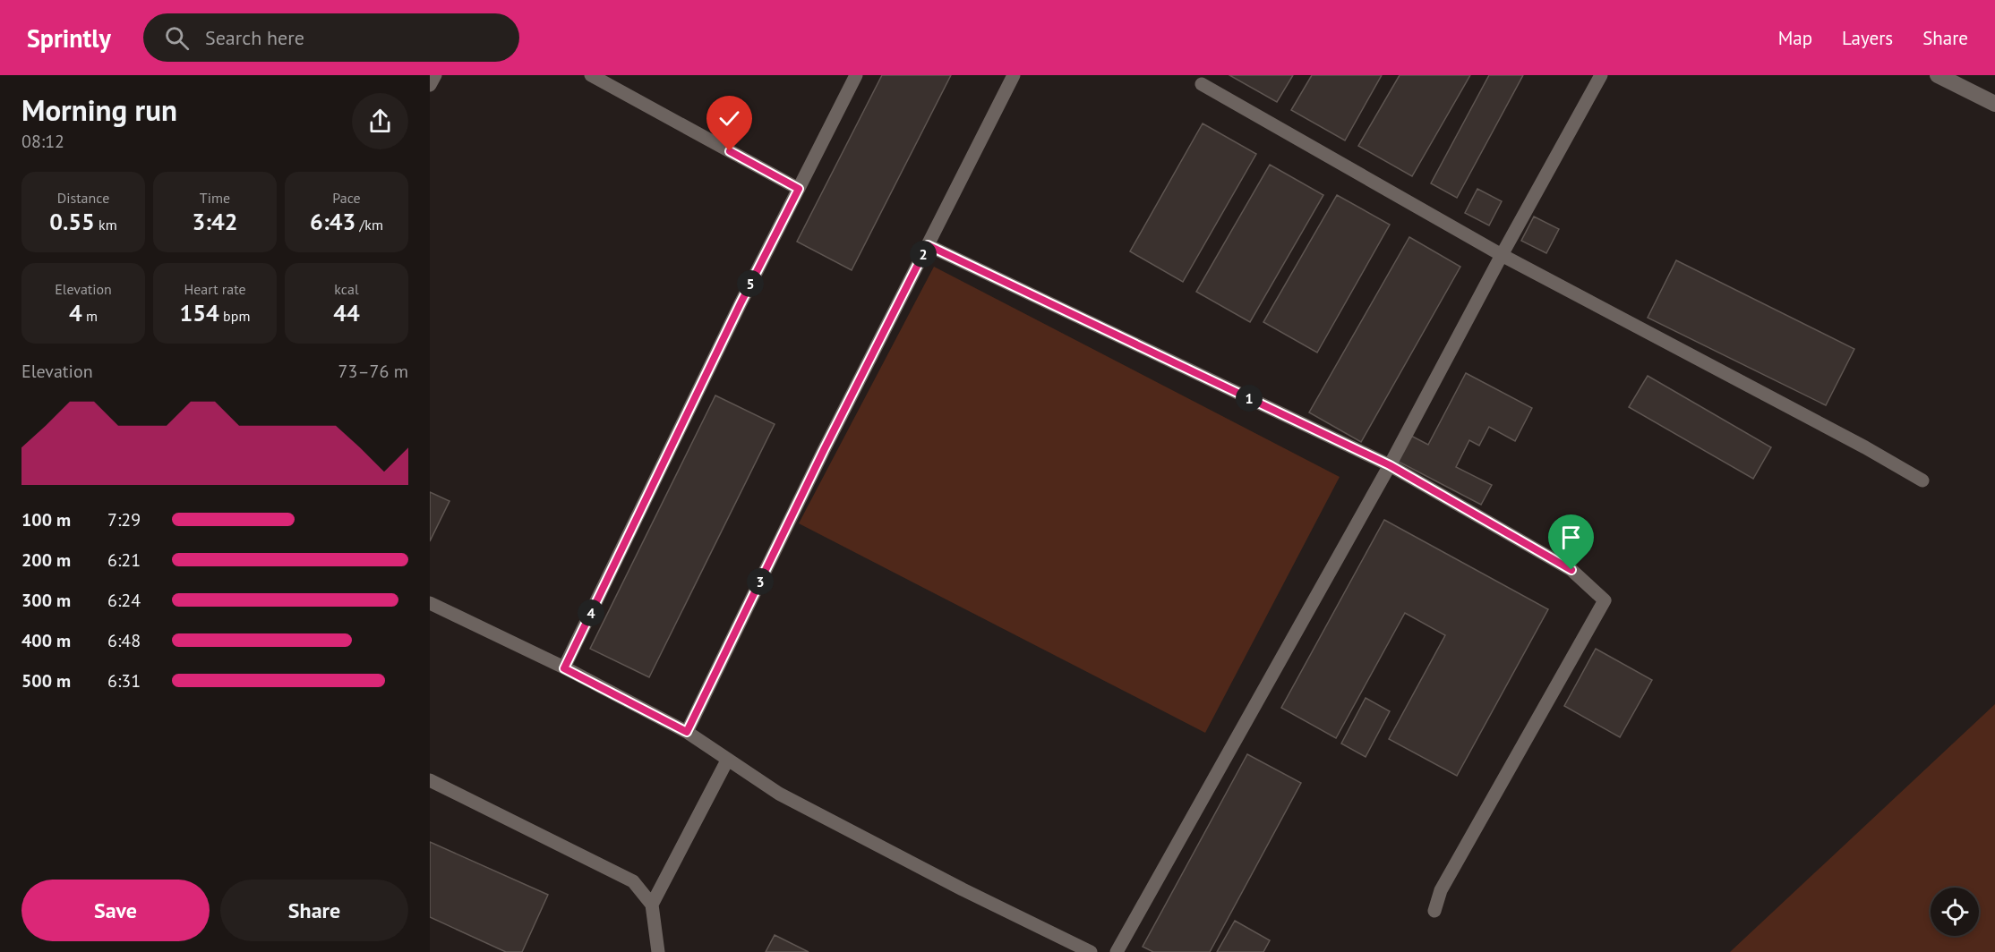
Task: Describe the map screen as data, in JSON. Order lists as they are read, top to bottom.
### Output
{
  "page": {
    "header": "Sprintly",
    "search": "Search here",
    "nav": ["Map", "Layers", "Share"],
    "heading": ["Morning run", "08:12"],
    "stats": [
      ["Distance", "0.55 km"],
      ["Time", "3:42"],
      ["Pace", "6:43 /km"],
      ["Elevation", "4 m"],
      ["Heart rate", "154 bpm"],
      ["kcal", "44"]
    ],
    "pins": [
      "2",
      "5",
      "1",
      "3",
      "4"
    ],
    "chart": ["Elevation", "73–76 m"],
    "list": [
      {
        "name": "100 m",
        "note": "7:29"
      },
      {
        "name": "200 m",
        "note": "6:21"
      },
      {
        "name": "300 m",
        "note": "6:24"
      },
      {
        "name": "400 m",
        "note": "6:48"
      },
      {
        "name": "500 m",
        "note": "6:31"
      }
    ],
    "buttons": ["Save", "Share"]
  }
}
